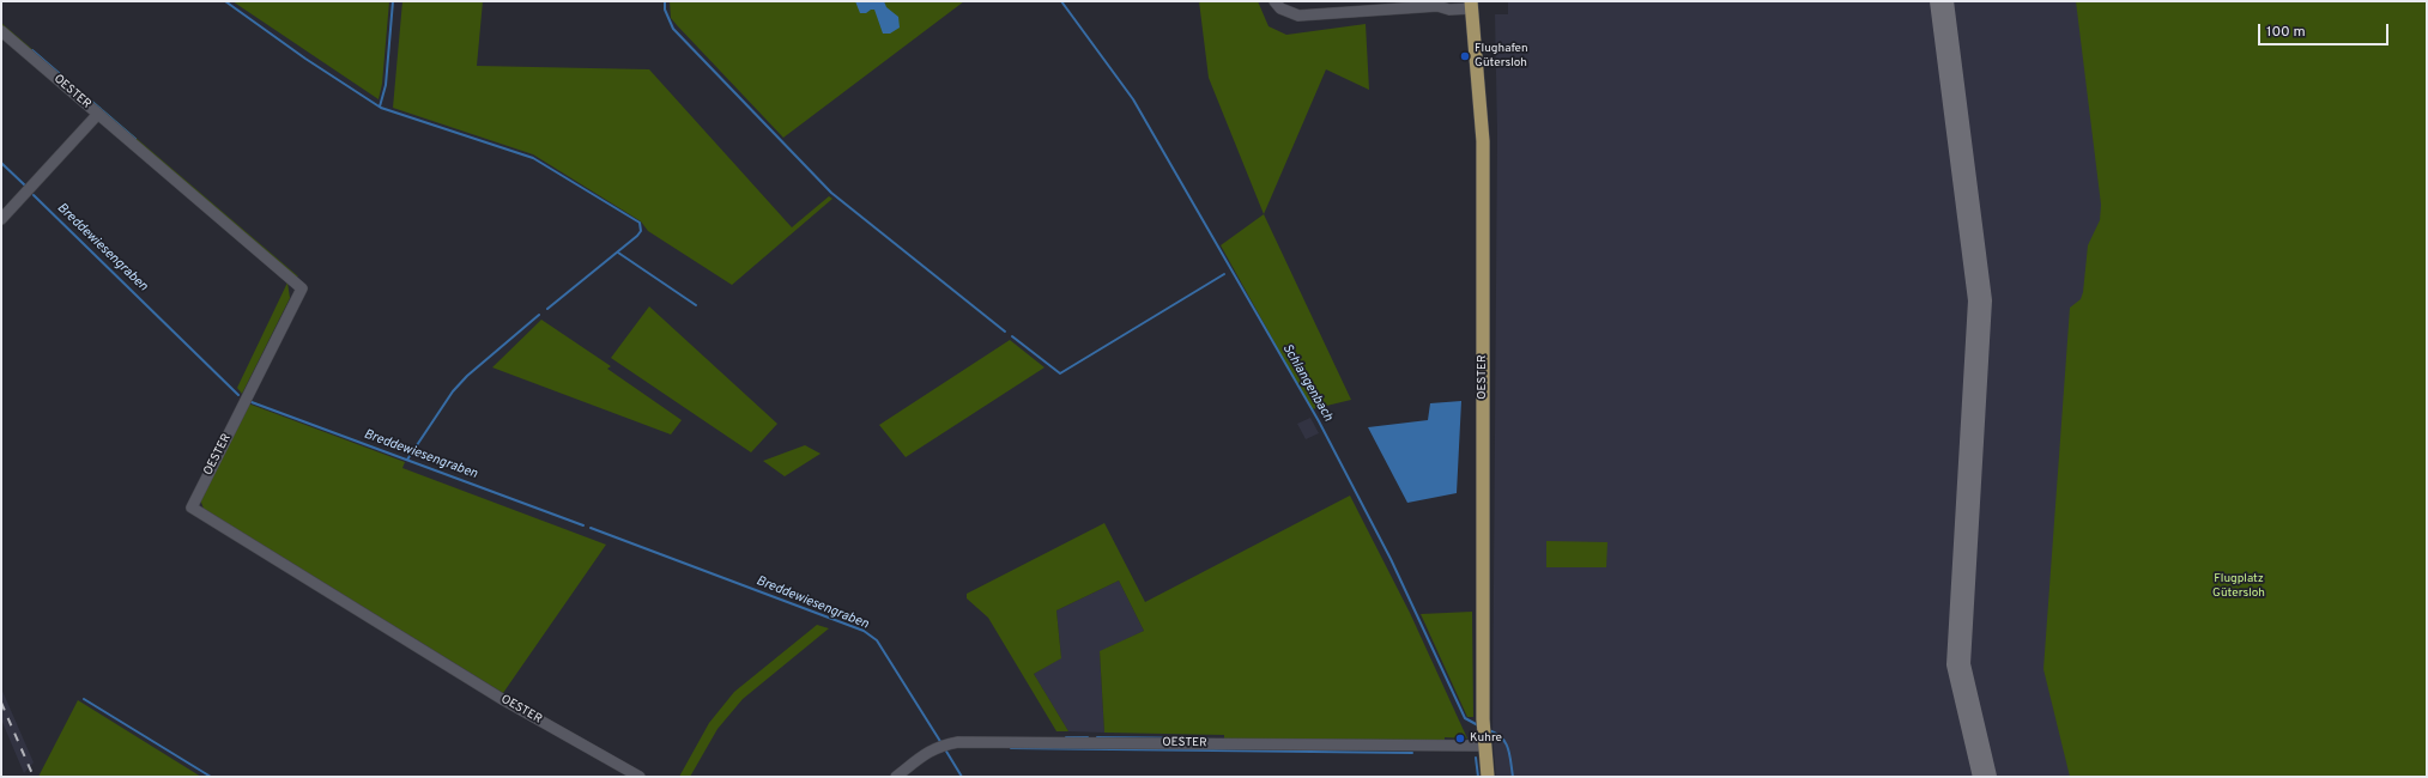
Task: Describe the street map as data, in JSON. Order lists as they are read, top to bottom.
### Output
{
  "streets": {
    "main road": ["OESTER"]
  },
  "water": ["Breddewiesengraben", "Schlangenbach"],
  "parks": ["Flugplatz Gütersloh"],
  "places": ["Flughafen Gütersloh", "Kuhre"],
  "scale_bar": "100 m"
}
